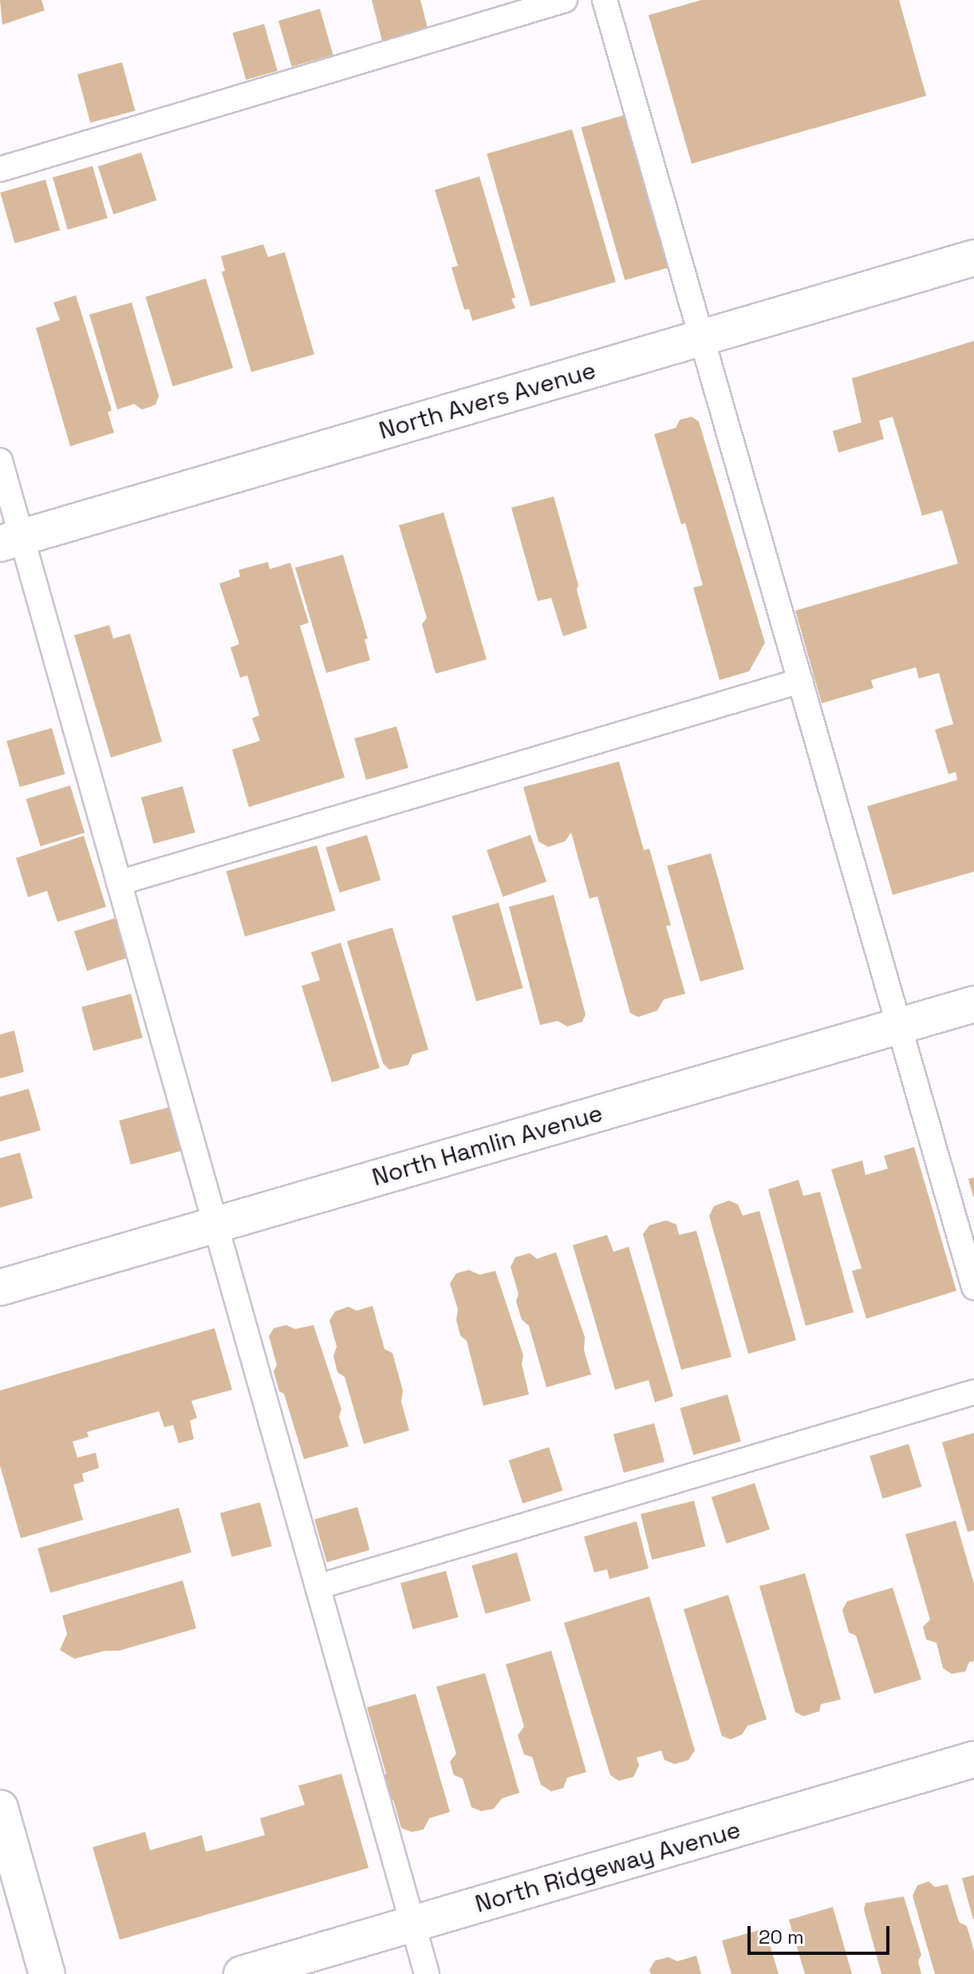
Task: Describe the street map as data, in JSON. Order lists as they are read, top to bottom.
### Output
{
  "streets": {
    "street": ["North Avers Avenue", "North Hamlin Avenue", "North Ridgeway Avenue"]
  },
  "scale_bar": "20 m"
}
